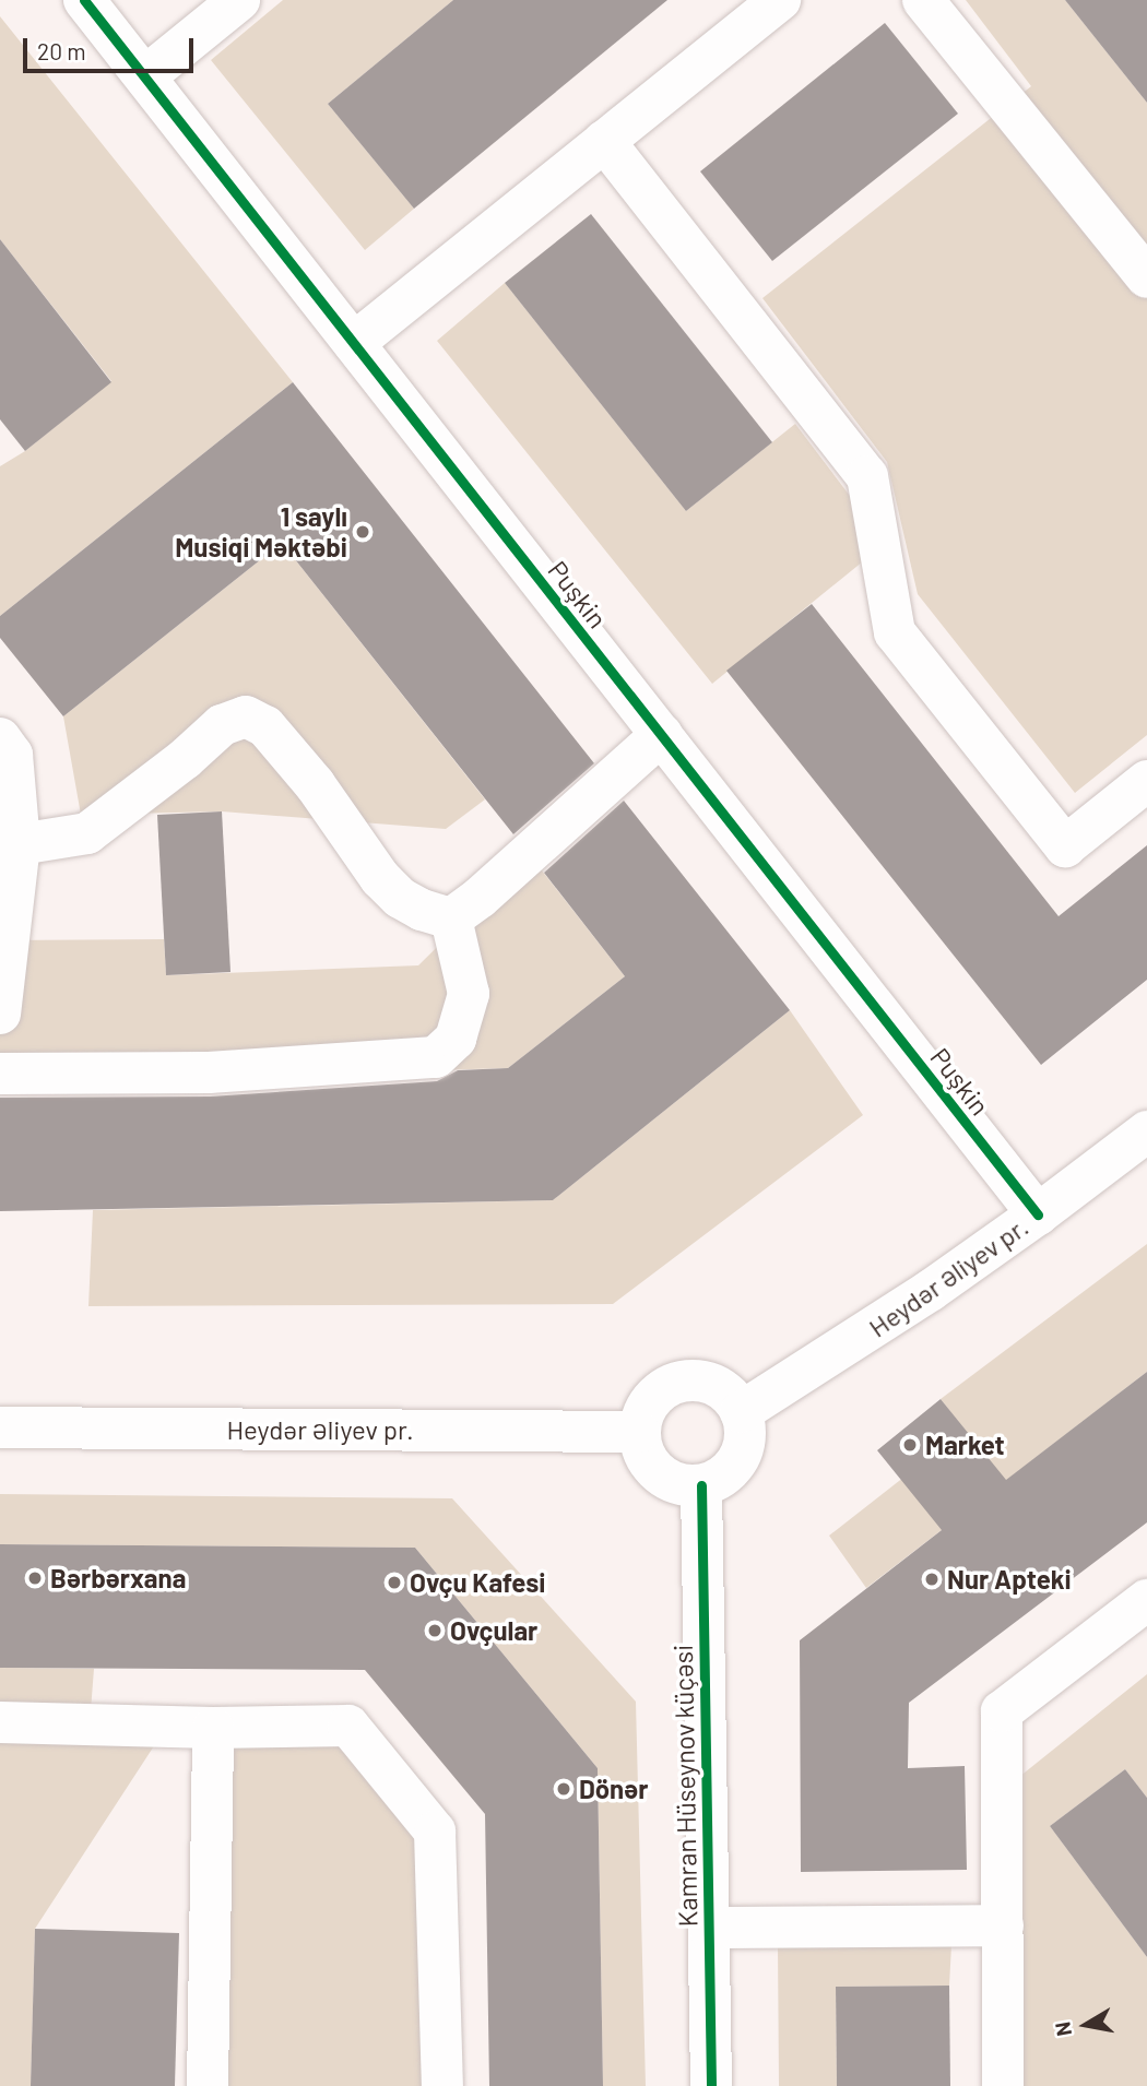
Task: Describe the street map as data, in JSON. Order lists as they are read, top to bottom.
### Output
{
  "streets": {
    "street": ["Puşkin", "Heydər Əliyev pr.", "Kamran Hüseynov küçəsi"]
  },
  "crossings": [
    ["Puşkin", "Heydər Əliyev pr."],
    ["Heydər Əliyev pr.", "Kamran Hüseynov küçəsi"]
  ],
  "places": [
    "1 saylı Musiqi Məktəbi",
    "Market",
    "Bərbərxana",
    "Nur Apteki",
    "Ovçu Kafesi",
    "Ovçular",
    "Dönər"
  ],
  "scale_bar": "20 m",
  "north": "left"
}
